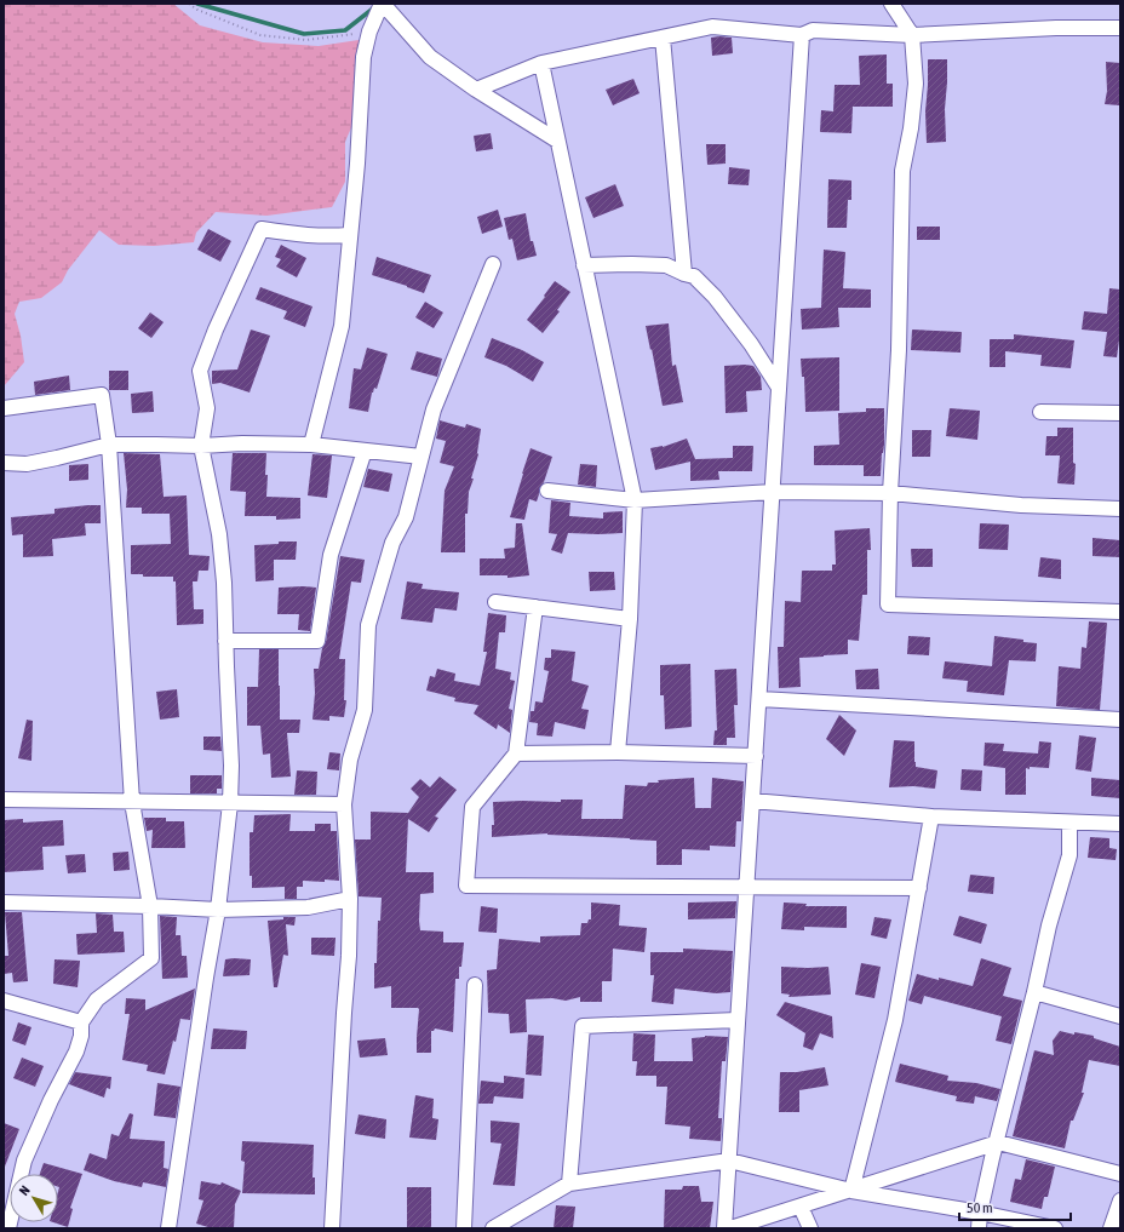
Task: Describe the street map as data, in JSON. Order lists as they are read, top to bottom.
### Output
{
  "scale_bar": "50 m",
  "north": "top left"
}
